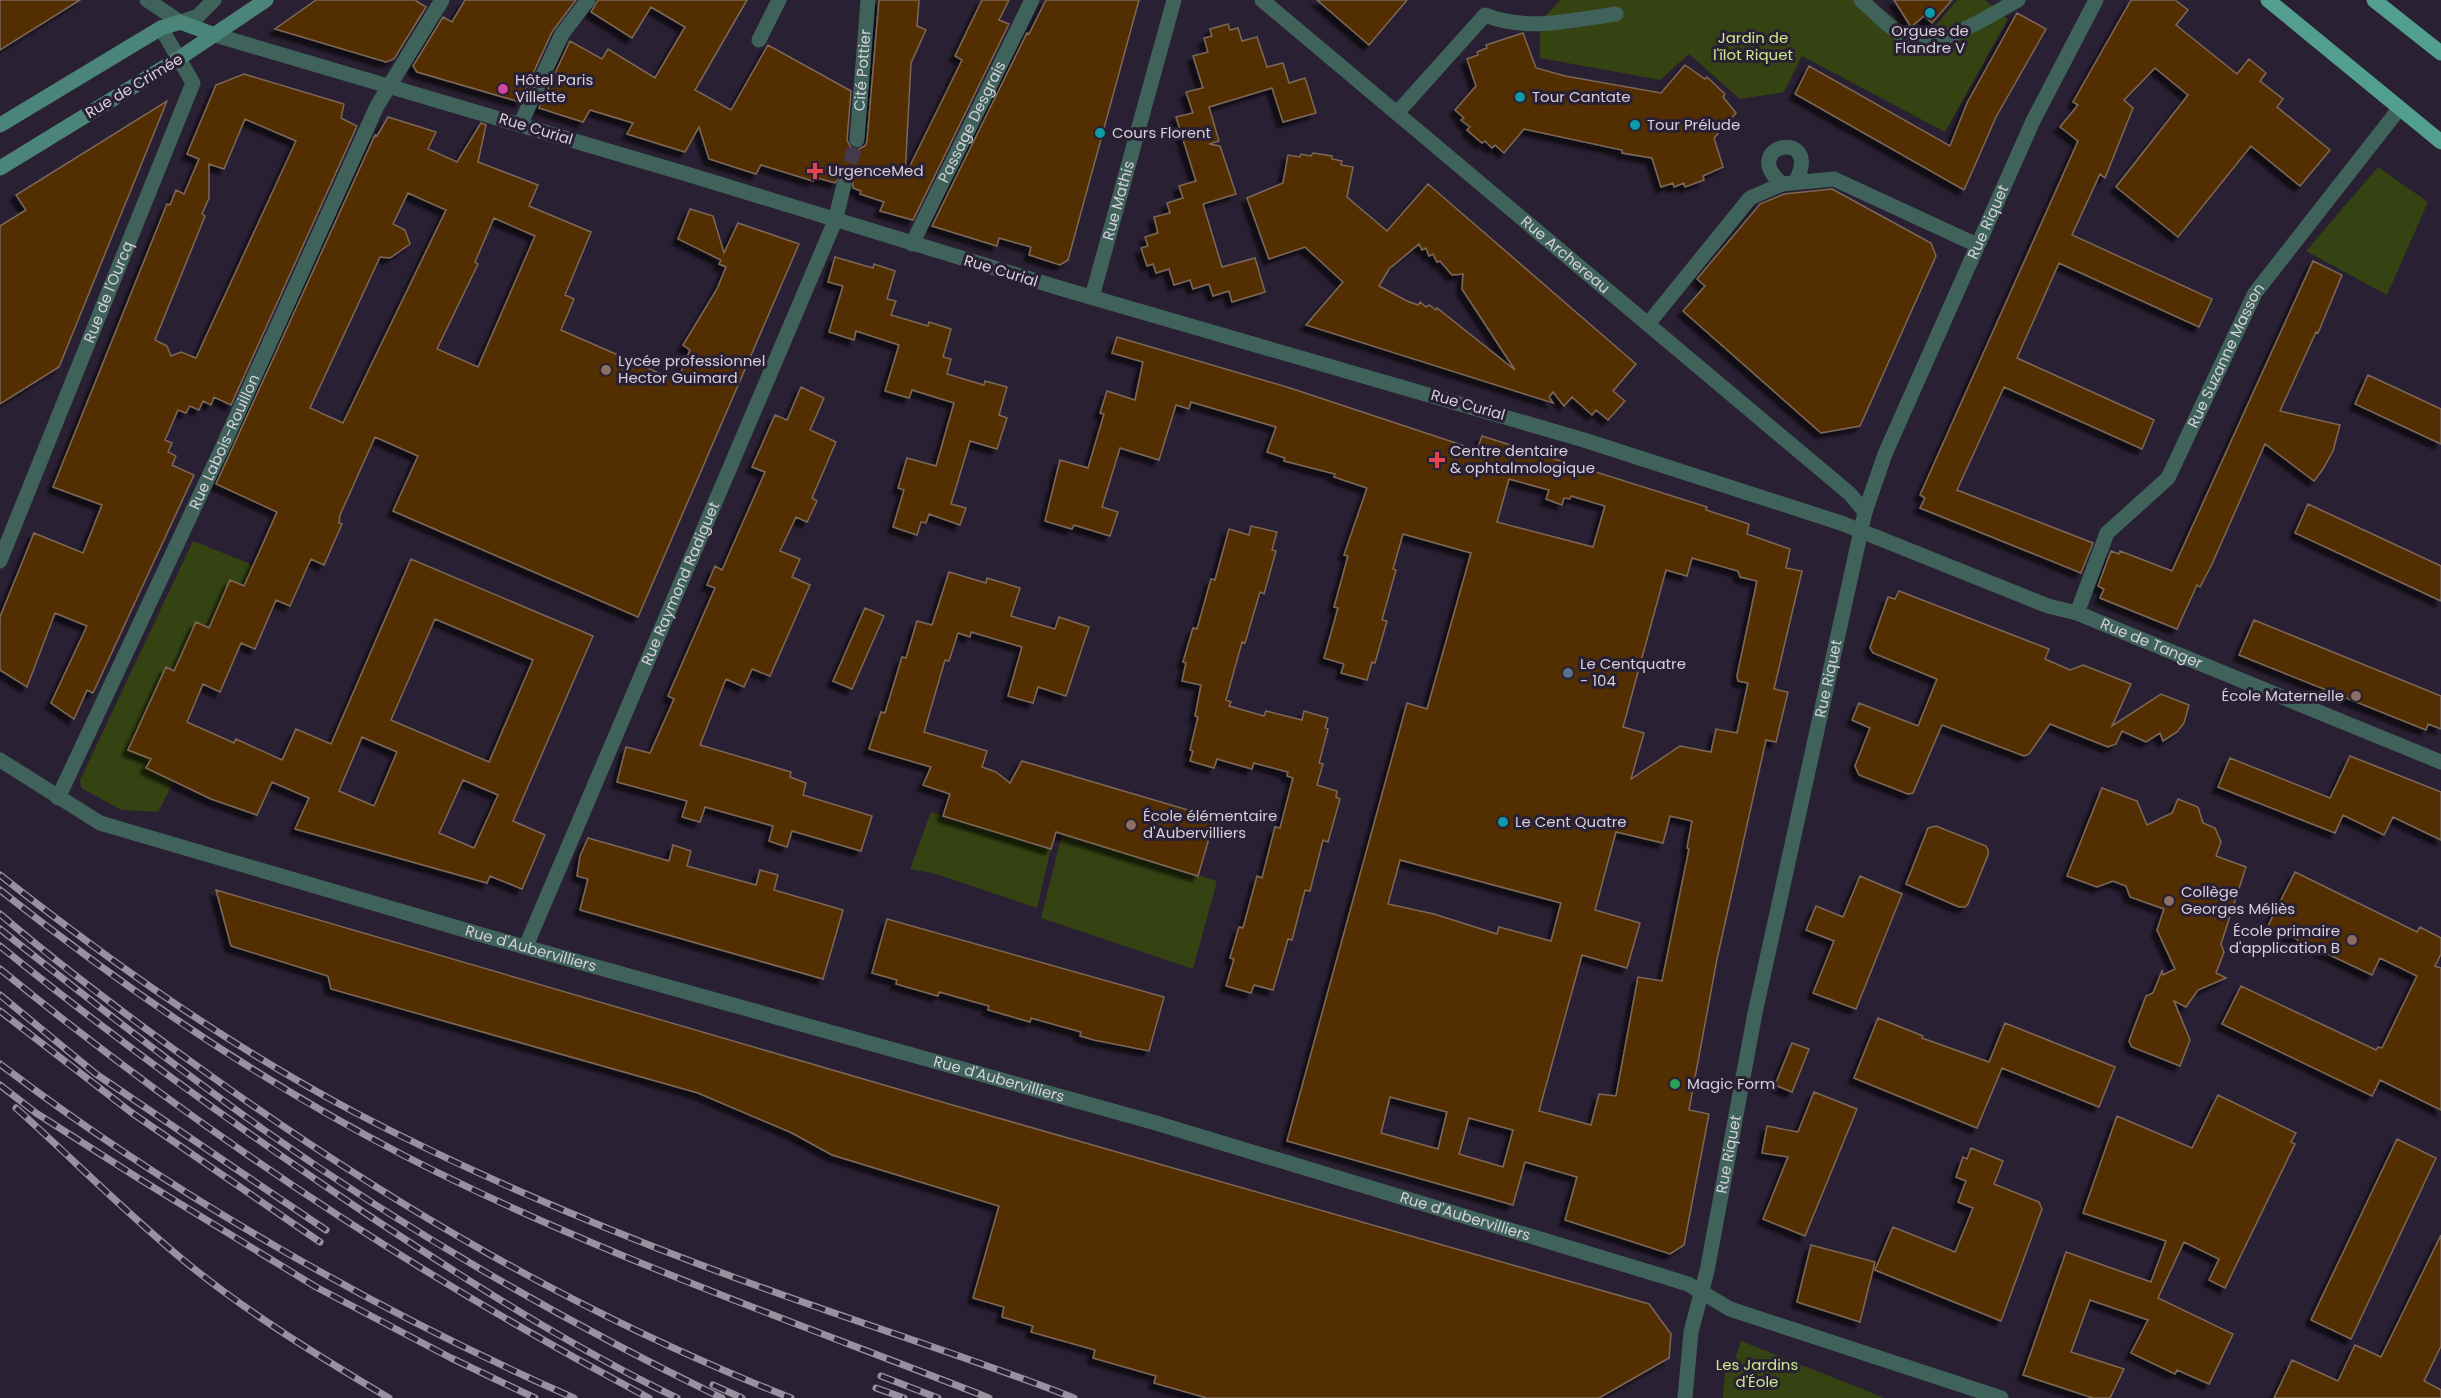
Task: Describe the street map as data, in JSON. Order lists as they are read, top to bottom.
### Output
{
  "streets": {
    "main road": ["Rue de Crimée", "Rue Curial"],
    "street": [
      "Cité Pottier",
      "Passage Desgrais",
      "Rue Mathis",
      "Rue Riquet",
      "Rue Archereau",
      "Rue de l'Ourcq",
      "Rue Suzanne Masson",
      "Rue Labois-Rouillon",
      "Rue Raymond Radiguet",
      "Rue de Tanger",
      "Rue d'Aubervilliers"
    ]
  },
  "crossings": [
    ["Rue de Crimée", "Rue Curial"],
    ["Rue de Crimée", "Rue de l'Ourcq"],
    ["Passage Desgrais", "Rue Curial"],
    ["Rue Curial", "Rue Mathis"],
    ["Rue Curial", "Rue Riquet"],
    ["Rue Curial", "Rue Labois-Rouillon"],
    ["Rue Curial", "Rue Raymond Radiguet"],
    ["Rue Curial", "Rue de Tanger"],
    ["Rue Riquet", "Rue Archereau"],
    ["Rue Riquet", "Rue de Tanger"],
    ["Rue Riquet", "Rue d'Aubervilliers"],
    ["Rue Suzanne Masson", "Rue de Tanger"],
    ["Rue Labois-Rouillon", "Rue d'Aubervilliers"],
    ["Rue Raymond Radiguet", "Rue d'Aubervilliers"]
  ],
  "parks": ["Jardin de l'îlot Riquet", "Les Jardins d'Éole"],
  "places": {
    "other": [
      "Orgues de Flandre V",
      "Hôtel Paris Villette",
      "Tour Cantate",
      "Tour Prélude",
      "Cours Florent",
      "Lycée professionnel Hector Guimard",
      "Le Centquatre - 104",
      "École Maternelle",
      "Le Cent Quatre",
      "École élémentaire d'Aubervilliers",
      "Collège Georges Méliès",
      "École primaire d'application B",
      "Magic Form"
    ],
    "health": ["UrgenceMed", "Centre dentaire & ophtalmologique"]
  }
}
